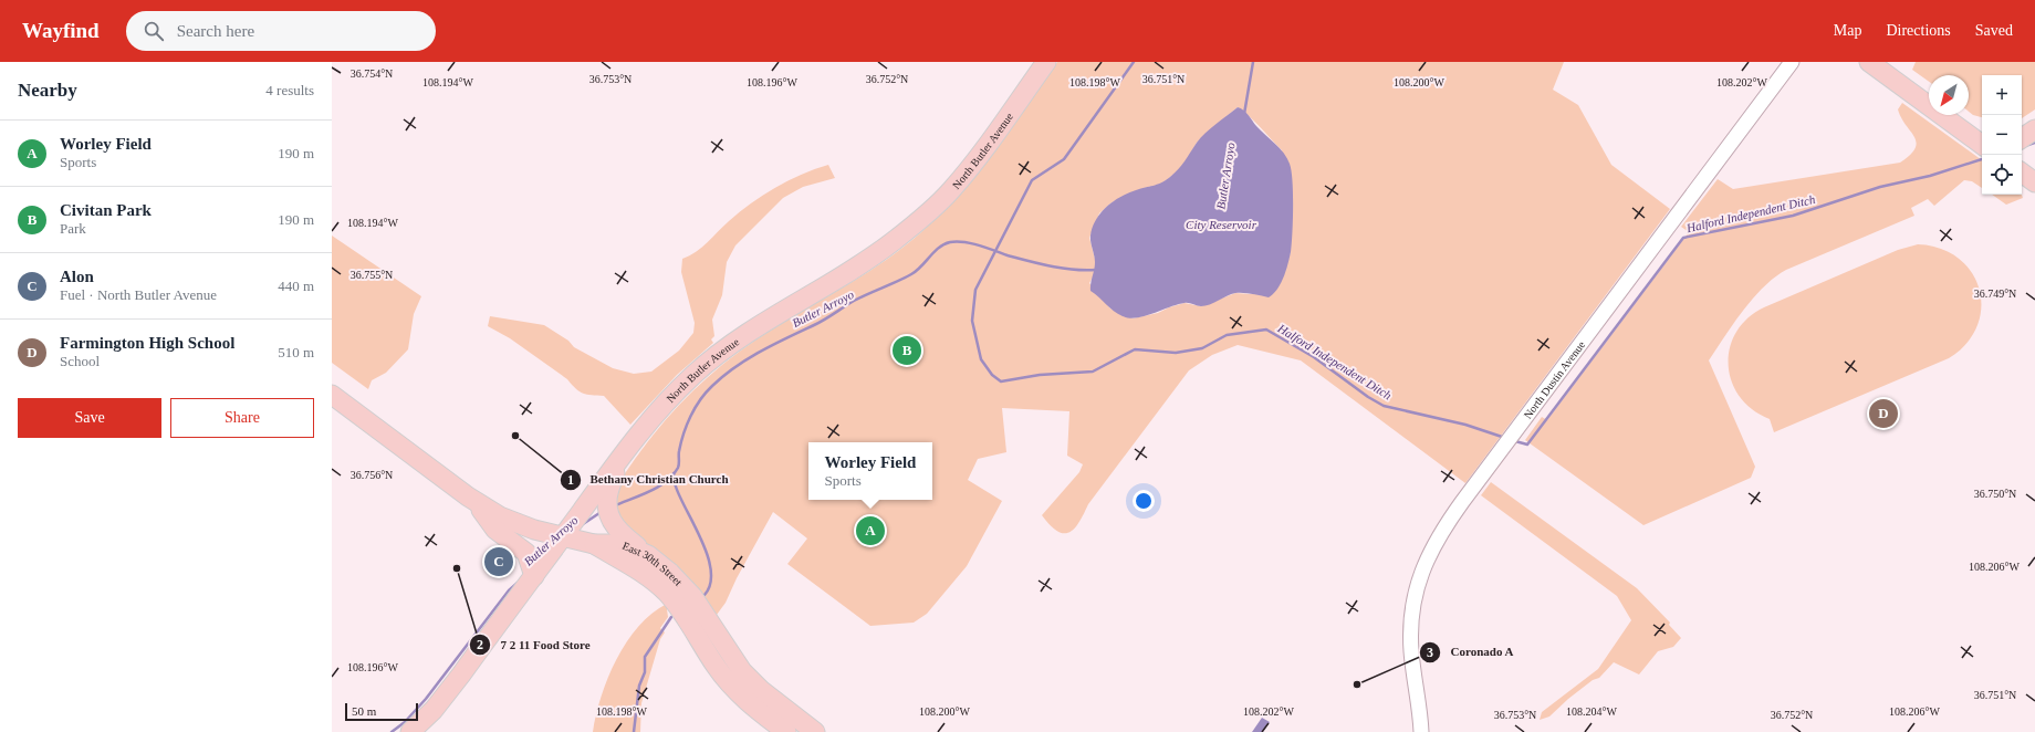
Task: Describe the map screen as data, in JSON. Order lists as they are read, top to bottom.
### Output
{
  "streets": {
    "main road": ["North Butler Avenue", "East 30th Street"],
    "street": ["North Dustin Avenue"]
  },
  "crossings": [
    ["North Butler Avenue", "East 30th Street"]
  ],
  "water": ["Butler Arroyo", "Halford Independent Ditch", "City Reservoir"],
  "places": ["Bethany Christian Church", "7 2 11 Food Store", "Coronado A"],
  "scale_bar": "50 m",
  "north": "bottom left",
  "page": {
    "header": "Wayfind",
    "search": "Search here",
    "nav": ["Map", "Directions", "Saved"],
    "heading": ["Nearby", "4 results"],
    "map_buttons": ["+", "−"],
    "list": [
      {
        "mark": "A",
        "name": "Worley Field",
        "note": "Sports",
        "value": "190 m"
      },
      {
        "mark": "B",
        "name": "Civitan Park",
        "note": "Park",
        "value": "190 m"
      },
      {
        "mark": "C",
        "name": "Alon",
        "note": "Fuel · North Butler Avenue",
        "value": "440 m"
      },
      {
        "mark": "D",
        "name": "Farmington High School",
        "note": "School",
        "value": "510 m"
      }
    ],
    "pins": [
      "B",
      "D",
      "A",
      "C"
    ],
    "buttons": ["Save", "Share"],
    "popup": ["Worley Field", "Sports"],
    "scale": "50 m"
  },
  "coordinates": [
    "36.754°N",
    "36.753°N",
    "36.752°N",
    "36.751°N",
    "108.196°W",
    "108.194°W",
    "108.198°W",
    "108.200°W",
    "108.202°W",
    "36.755°N",
    "36.749°N",
    "36.756°N",
    "36.750°N",
    "108.206°W",
    "108.204°W"
  ]
}
